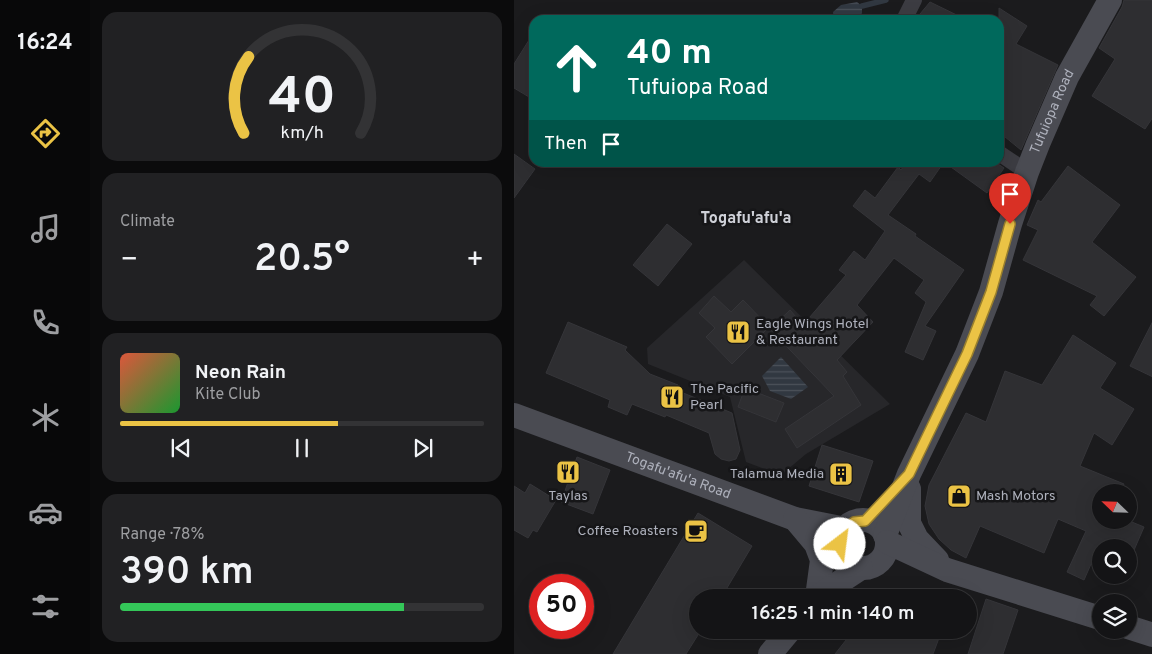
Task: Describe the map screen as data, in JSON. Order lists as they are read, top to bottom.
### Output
{
  "streets": {
    "main road": ["Tufuiopa Road", "Togafu'afu'a Road"]
  },
  "crossings": [
    ["Tufuiopa Road", "Togafu'afu'a Road"]
  ],
  "districts": ["Togafu'afu'a"],
  "places": {
    "restaurant": ["Eagle Wings Hotel & Restaurant", "The Pacific Pearl", "Taylas"],
    "building": ["Talamua Media"],
    "shop": ["Mash Motors"],
    "cafe": ["Coffee Roasters"]
  },
  "north": "top left",
  "page": {
    "tabs": "16:24",
    "turn": ["40 m", "Tufuiopa Road"],
    "then": "Then",
    "tile": [
      "Climate",
      ["Range · 78%", "390 km"]
    ],
    "heat": ["−", "20.5°", "+"],
    "song": ["Neon Rain", "Kite Club"],
    "limit": "50",
    "trip": "16:25 · 1 min · 140 m",
    "gauge": ["40", "km/h"]
  }
}
